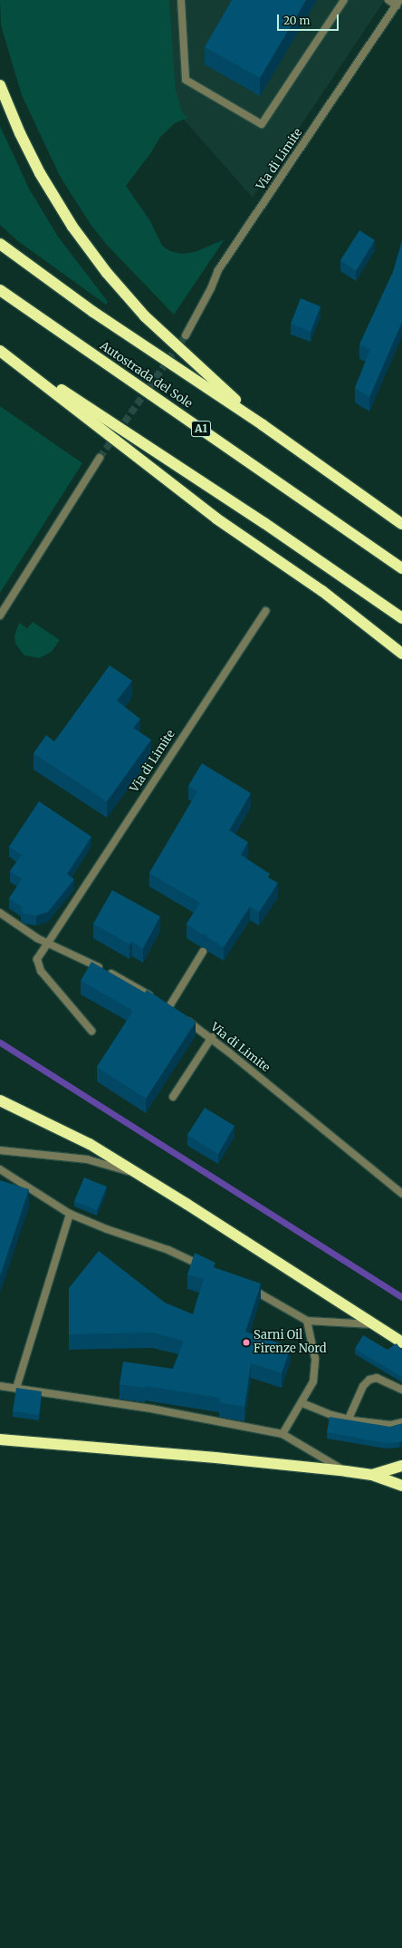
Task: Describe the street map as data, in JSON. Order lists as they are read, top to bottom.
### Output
{
  "streets": {
    "highway": ["Autostrada del Sole", "A1"],
    "street": ["Via di Limite"]
  },
  "places": ["Sarni Oil Firenze Nord"],
  "scale_bar": "20 m"
}
